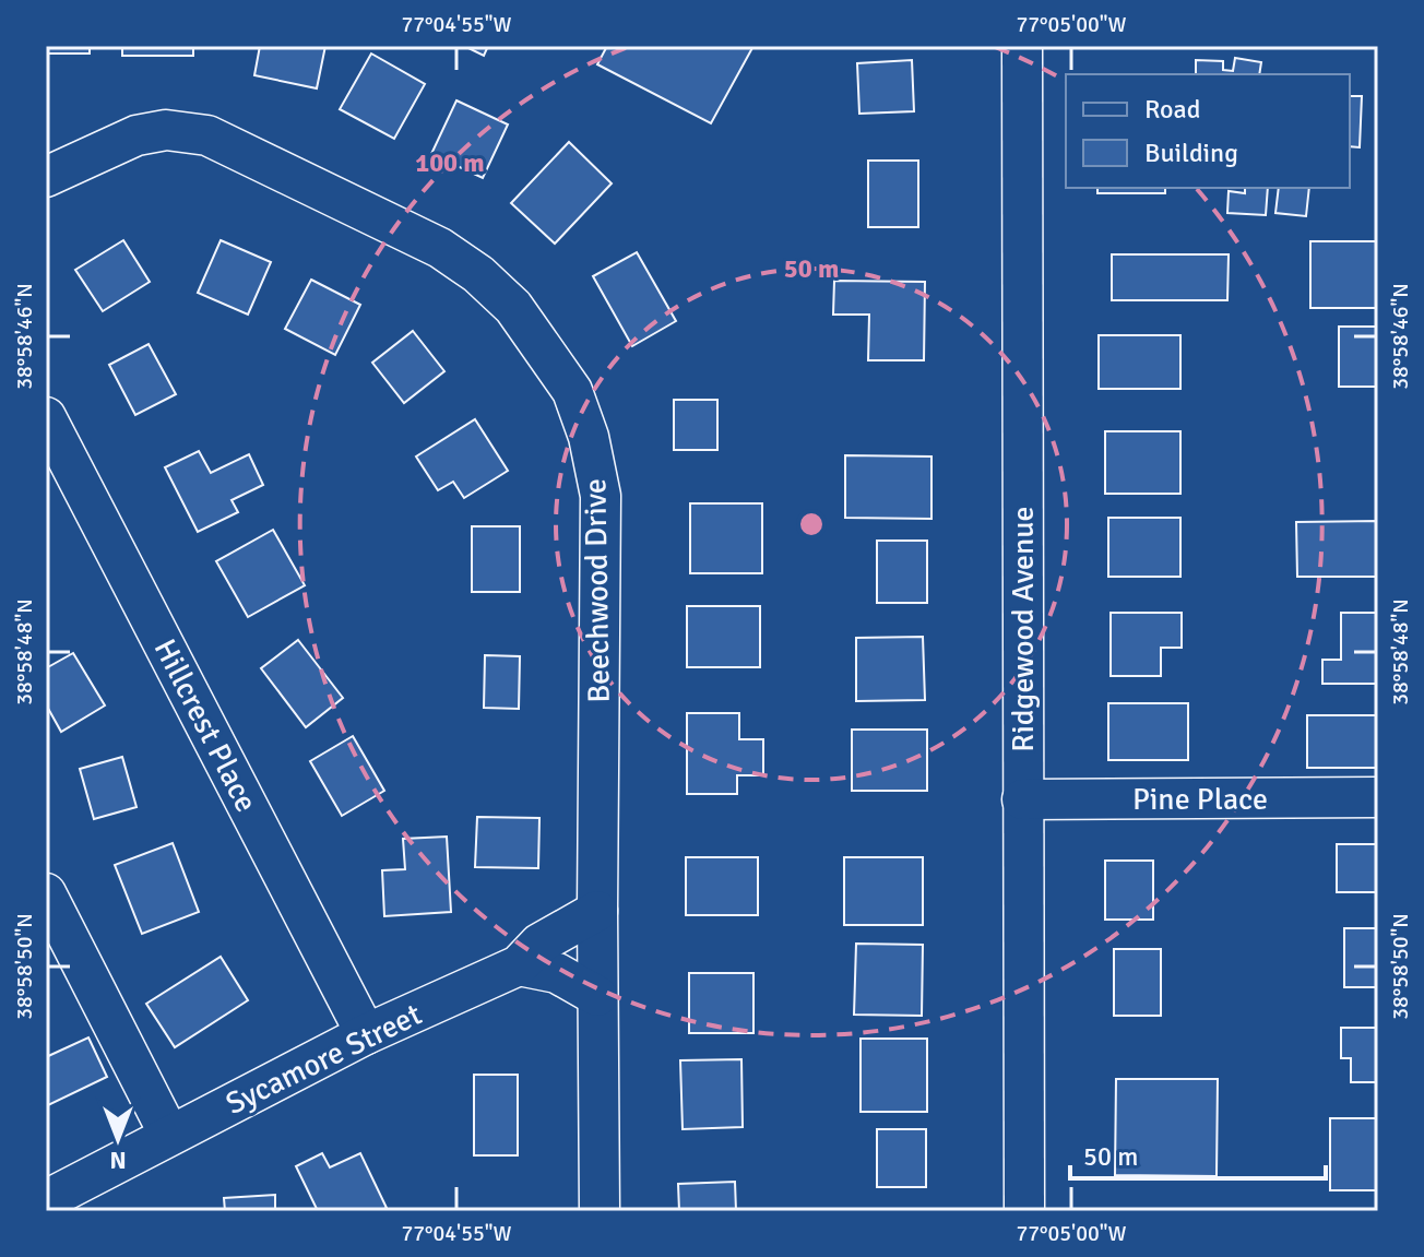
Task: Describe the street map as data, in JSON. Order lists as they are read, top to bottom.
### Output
{
  "streets": {
    "street": [
      "Beechwood Drive",
      "Ridgewood Avenue",
      "Hillcrest Place",
      "Pine Place",
      "Sycamore Street"
    ]
  },
  "crossings": [
    ["Beechwood Drive", "Sycamore Street"],
    ["Ridgewood Avenue", "Pine Place"],
    ["Hillcrest Place", "Sycamore Street"]
  ],
  "legend": ["Road", "Building"],
  "scale_bar": "50 m",
  "north": "bottom",
  "coordinates": [
    "77°04'55\"W",
    "77°05'00\"W",
    "38°58'46\"N",
    "38°58'48\"N",
    "38°58'50\"N"
  ],
  "rings": ["100 m", "50 m"]
}
